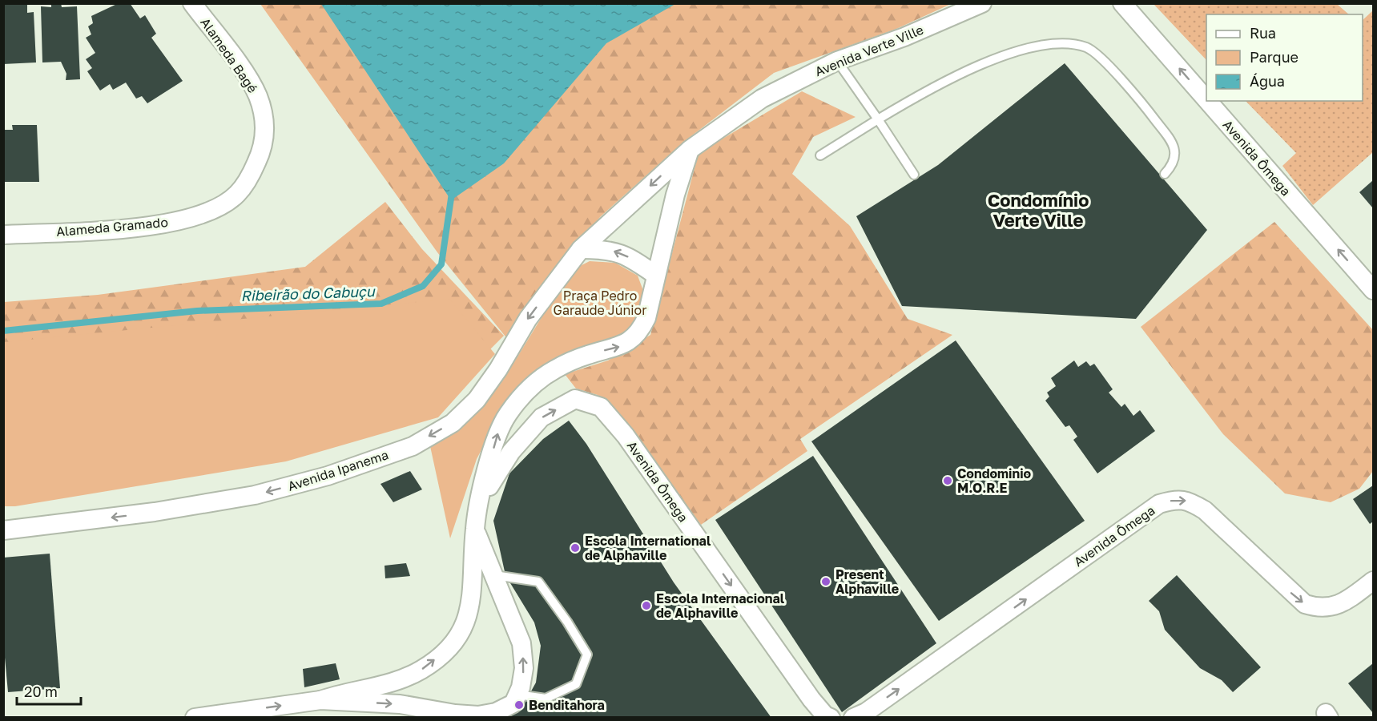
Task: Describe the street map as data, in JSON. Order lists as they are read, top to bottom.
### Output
{
  "streets": {
    "street": [
      "Avenida Verte Ville",
      "Alameda Bagé",
      "Avenida Ômega",
      "Alameda Gramado",
      "Avenida Ipanema"
    ]
  },
  "crossings": [
    ["Avenida Verte Ville", "Avenida Ipanema"],
    ["Alameda Bagé", "Alameda Gramado"]
  ],
  "one_way": ["Avenida Ipanema"],
  "districts": ["Condomínio Verte Ville"],
  "water": ["Ribeirão do Cabuçu"],
  "parks": ["Praça Pedro Garaude Júnior"],
  "places": [
    "Condominio M.O.R.E",
    "Escola International de Alphaville",
    "Present Alphaville",
    "Escola Internacional de Alphaville",
    "Benditahora"
  ],
  "legend": ["Rua", "Parque", "Água"],
  "scale_bar": "20 m"
}
